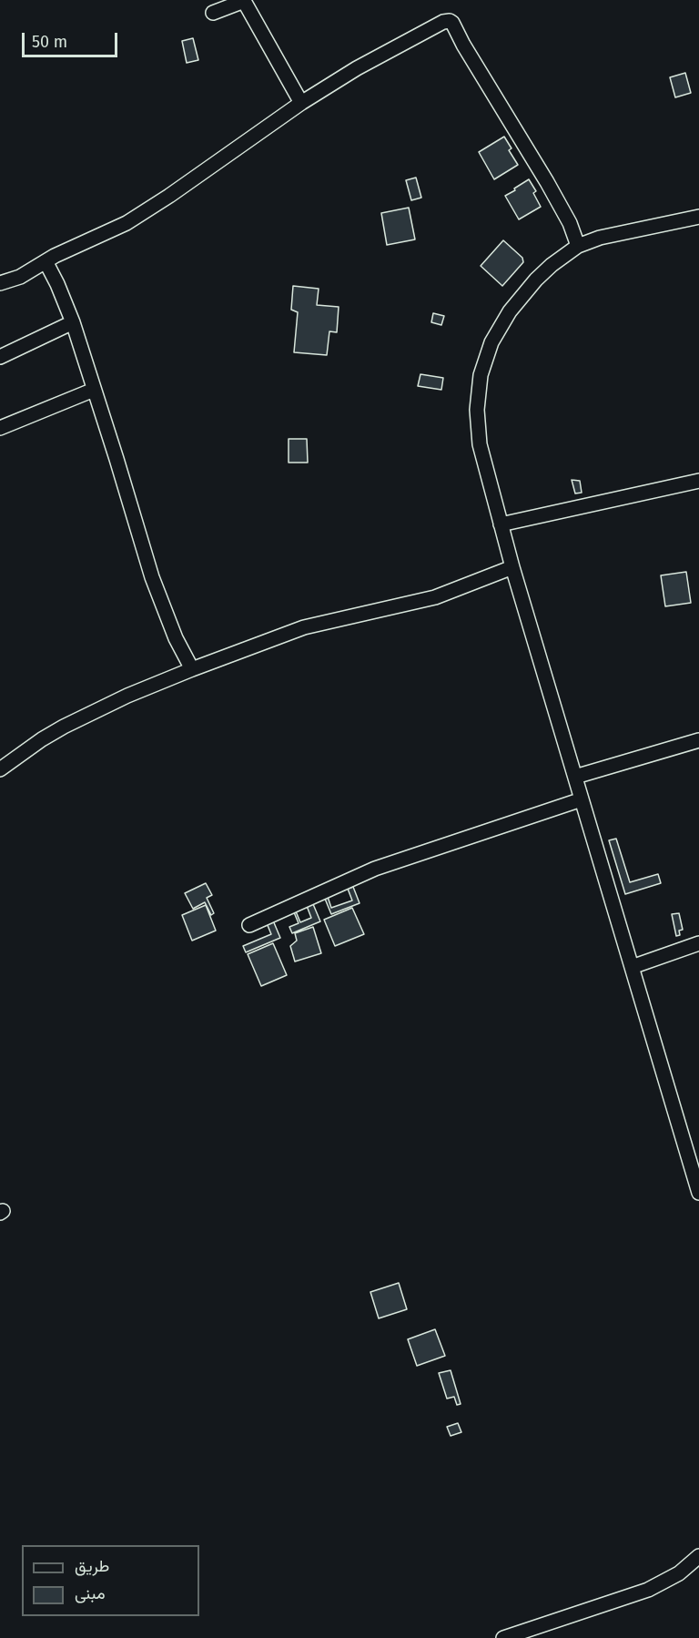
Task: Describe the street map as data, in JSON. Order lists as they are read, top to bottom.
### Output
{
  "legend": ["طريق", "مبنى"],
  "scale_bar": "50 m"
}
